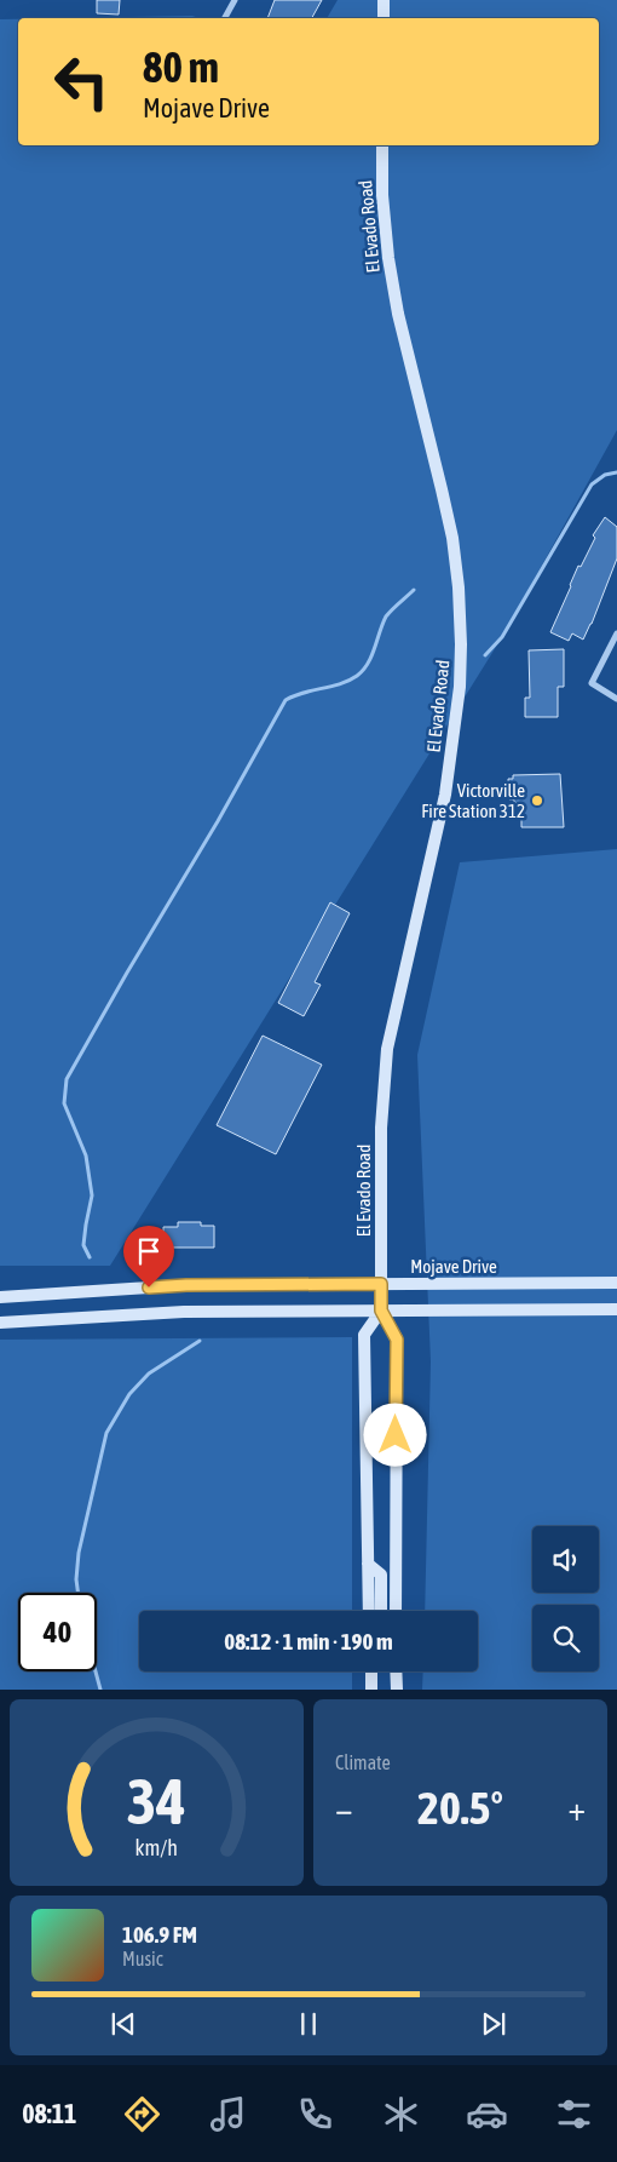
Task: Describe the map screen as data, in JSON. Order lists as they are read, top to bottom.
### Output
{
  "streets": {
    "main road": ["El Evado Road", "Mojave Drive"]
  },
  "crossings": [
    ["El Evado Road", "Mojave Drive"]
  ],
  "places": ["Victorville Fire Station 312"],
  "page": {
    "turn": ["80 m", "Mojave Drive"],
    "limit": "40",
    "trip": "08:12 · 1 min · 190 m",
    "tile": "Climate",
    "heat": ["−", "20.5°", "+"],
    "song": ["106.9 FM", "Music"],
    "tabs": "08:11",
    "gauge": ["34", "km/h"]
  }
}
